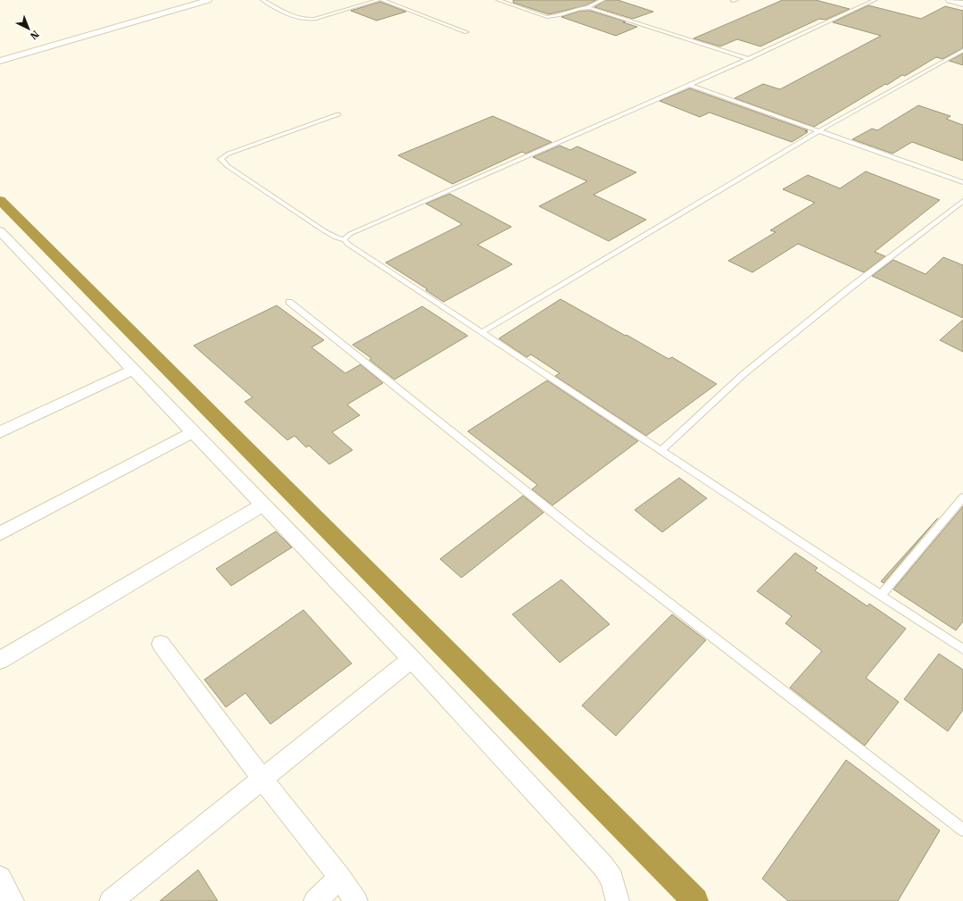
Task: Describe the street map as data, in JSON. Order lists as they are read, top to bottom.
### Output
{
  "north": "bottom right"
}
